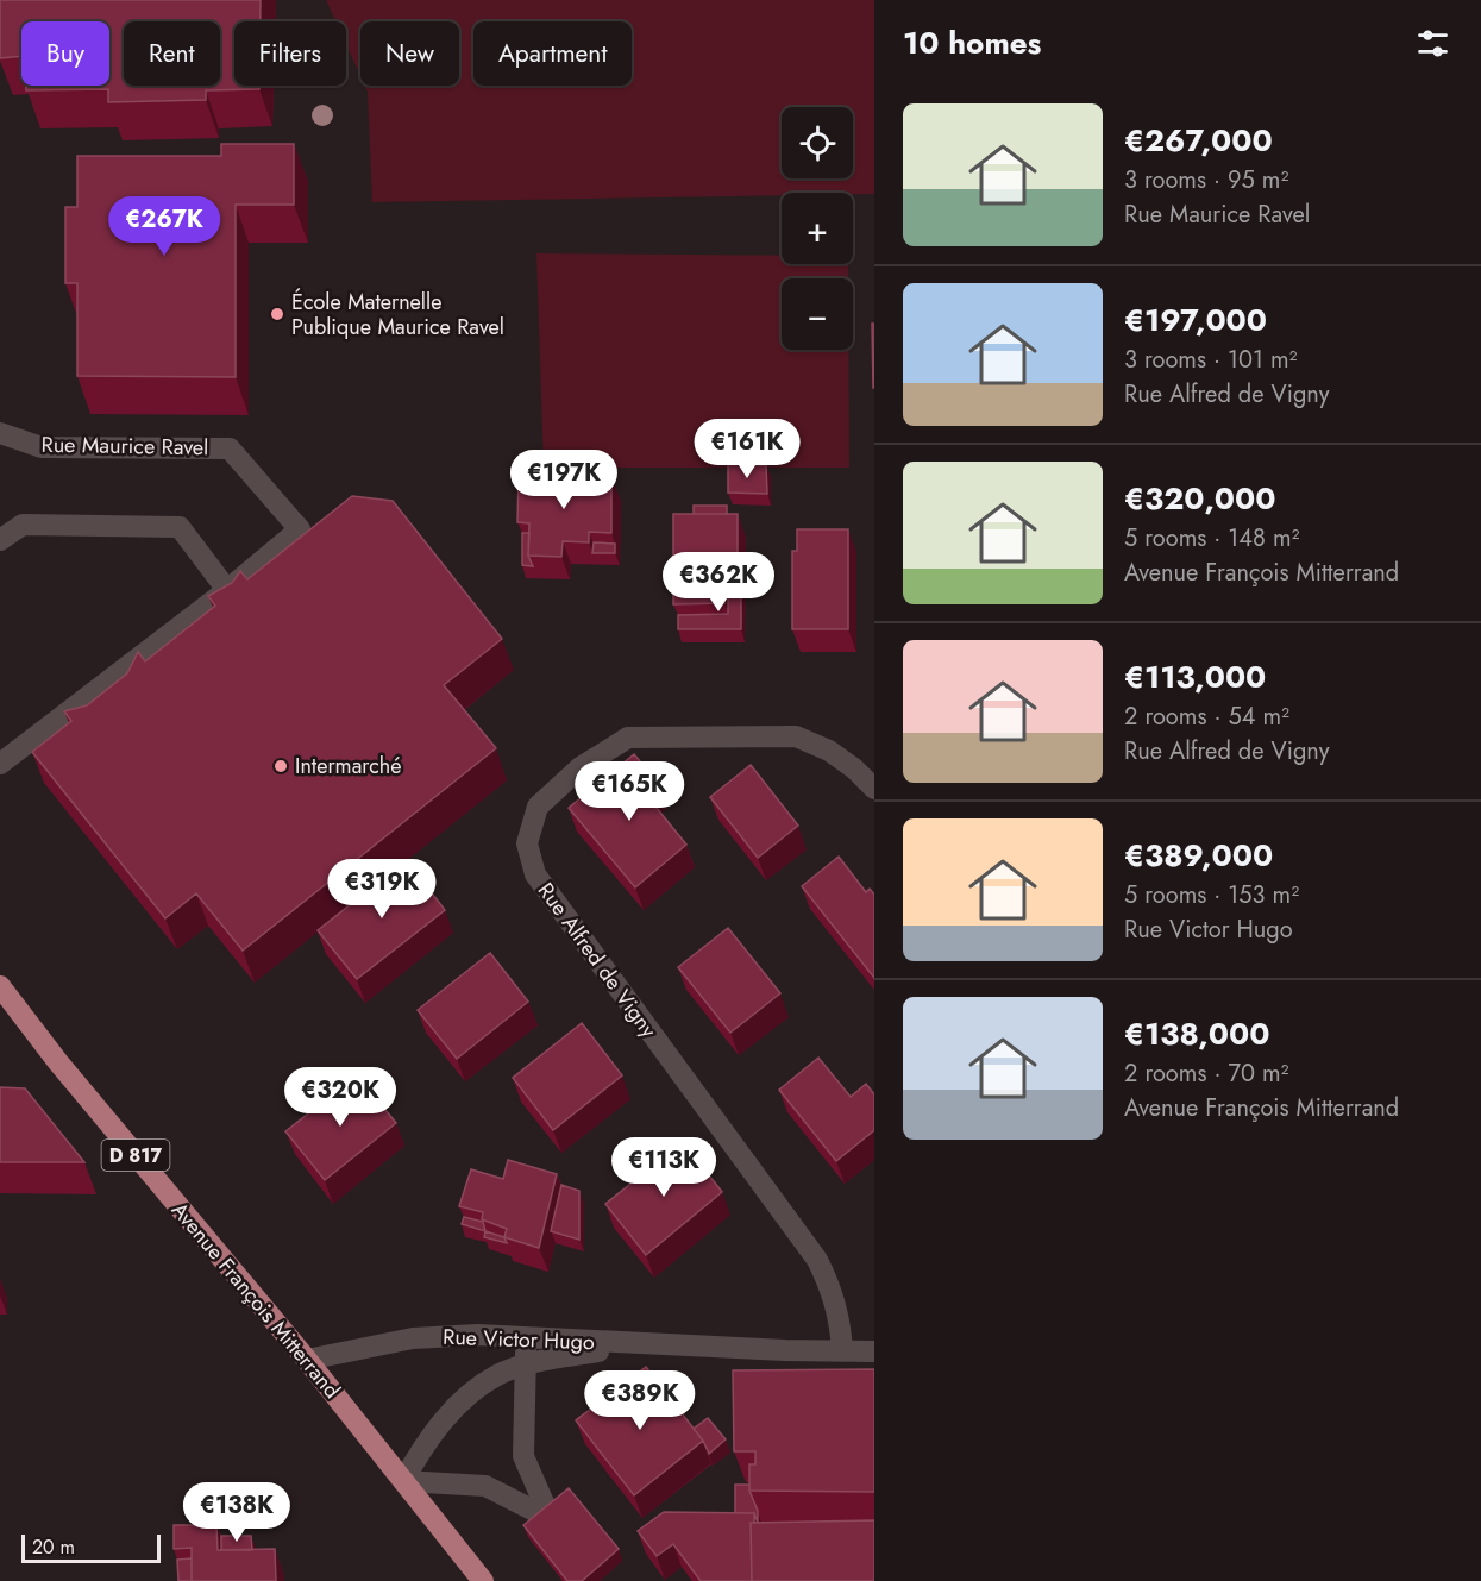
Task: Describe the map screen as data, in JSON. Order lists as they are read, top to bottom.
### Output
{
  "streets": {
    "main road": ["D 817", "Avenue François Mitterrand"],
    "street": ["Rue Maurice Ravel", "Rue Alfred de Vigny", "Rue Victor Hugo"]
  },
  "crossings": [
    ["Rue Alfred de Vigny", "Rue Victor Hugo"],
    ["Avenue François Mitterrand", "Rue Victor Hugo"]
  ],
  "places": ["École Maternelle Publique Maurice Ravel", "Intermarché"],
  "scale_bar": "20 m",
  "page": {
    "heading": "10 homes",
    "chip": [
      "Buy",
      "Rent",
      "Filters",
      "New",
      "Apartment"
    ],
    "list": [
      {
        "name": "€267,000",
        "note": "3 rooms · 95 m² · Rue Maurice Ravel"
      },
      {
        "name": "€197,000",
        "note": "3 rooms · 101 m² · Rue Alfred de Vigny"
      },
      {
        "name": "€320,000",
        "note": "5 rooms · 148 m² · Avenue François Mitterrand"
      },
      {
        "name": "€113,000",
        "note": "2 rooms · 54 m² · Rue Alfred de Vigny"
      },
      {
        "name": "€389,000",
        "note": "5 rooms · 153 m² · Rue Victor Hugo"
      },
      {
        "name": "€138,000",
        "note": "2 rooms · 70 m² · Avenue François Mitterrand"
      }
    ],
    "map_buttons": ["+", "−"],
    "price": [
      "€267K",
      "€161K",
      "€197K",
      "€362K",
      "€165K",
      "€319K",
      "€320K",
      "€113K",
      "€389K",
      "€138K"
    ],
    "scale": "20 m"
  }
}
